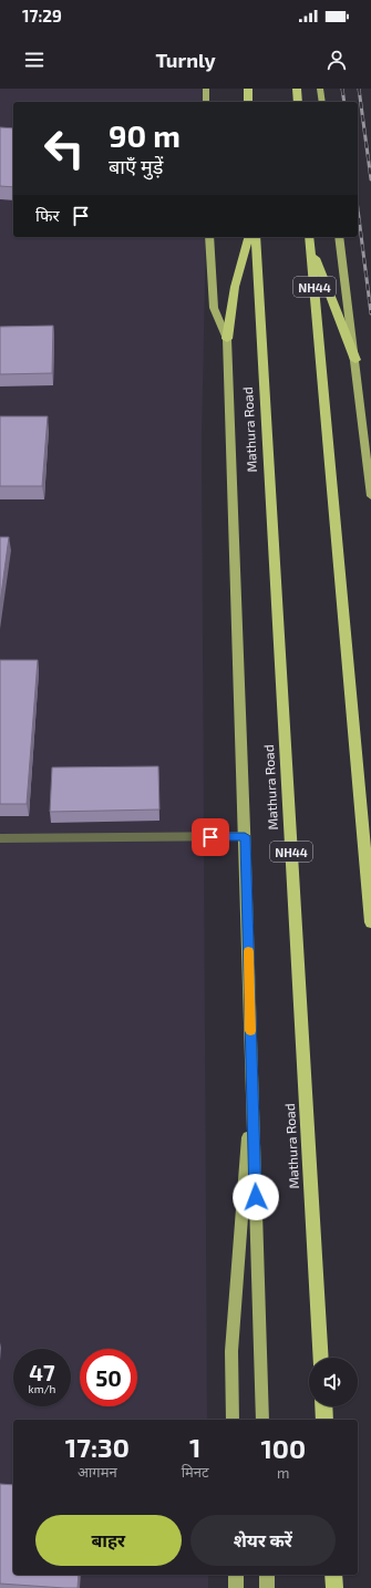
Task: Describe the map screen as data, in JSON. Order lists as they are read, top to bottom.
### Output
{
  "streets": {
    "highway": ["NH44", "Mathura Road"]
  },
  "page": {
    "status": "17:29",
    "header": "Turnly",
    "turn": ["90 m", "बाएँ मुड़ें"],
    "then": "फिर",
    "speed": "47 km/h",
    "limit": "50",
    "eta": [
      "17:30",
      "आगमन",
      "1",
      "मिनट",
      "100",
      "m"
    ],
    "buttons": ["बाहर", "शेयर करें"]
  }
}
